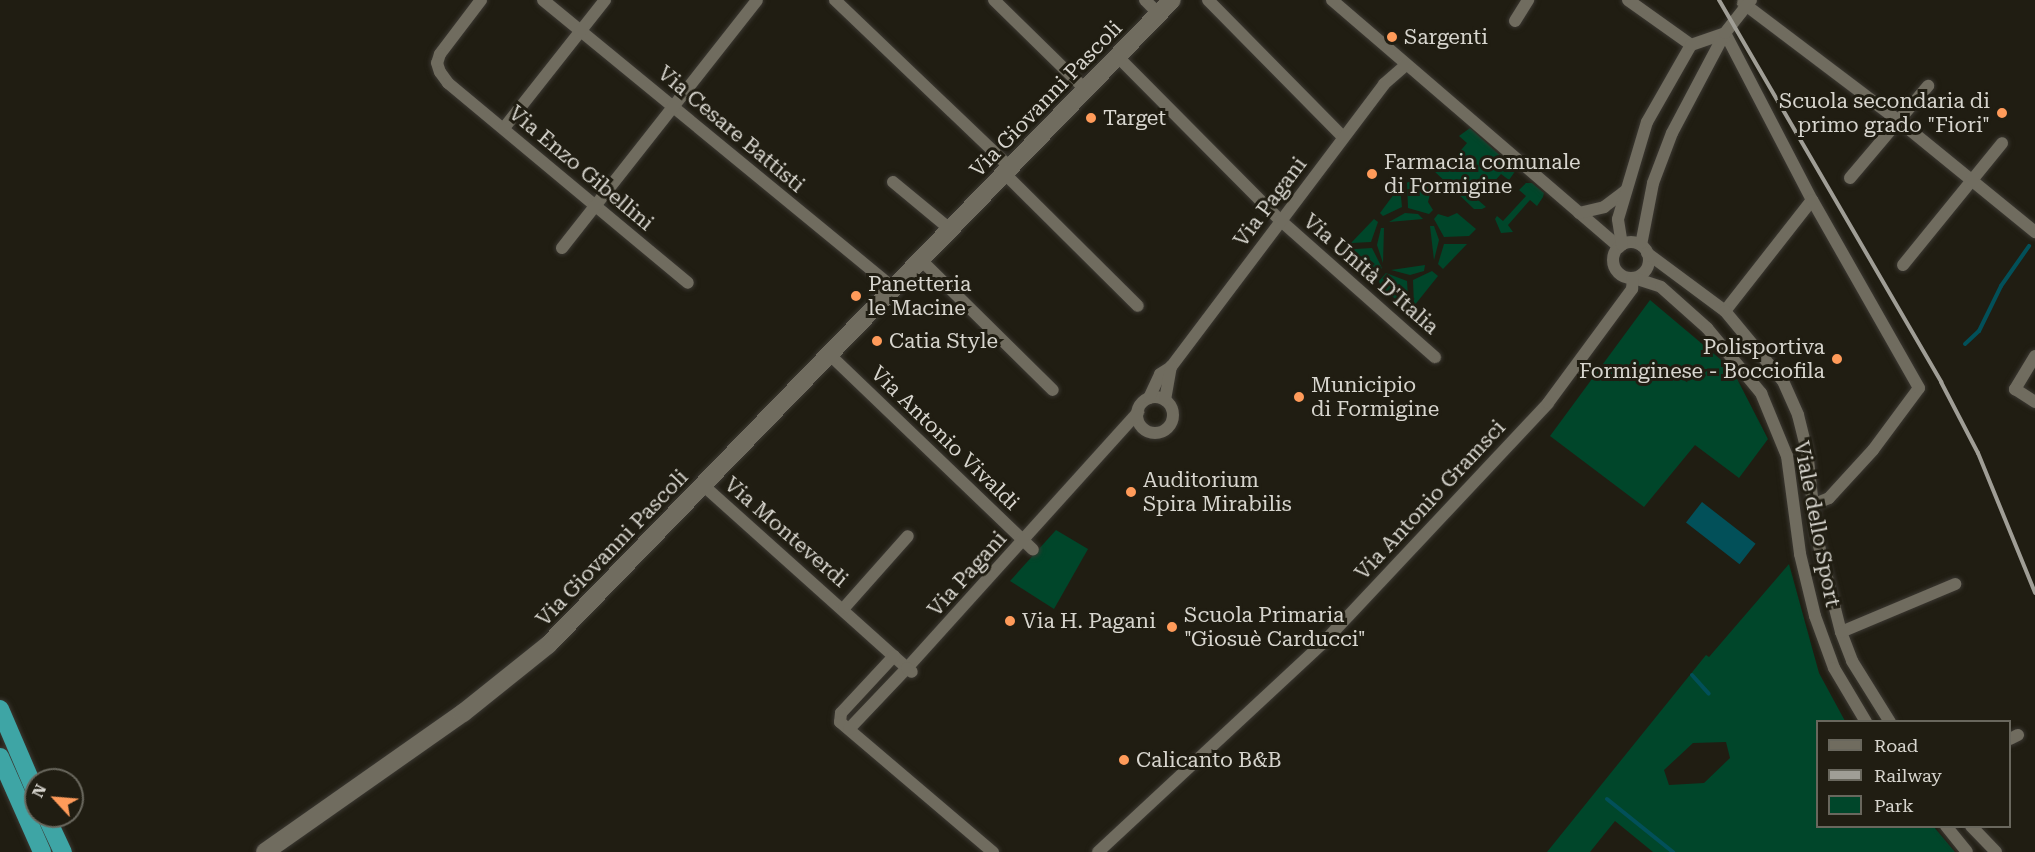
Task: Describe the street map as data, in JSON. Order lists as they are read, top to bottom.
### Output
{
  "streets": {
    "street": [
      "Via Giovanni Pascoli",
      "Via Cesare Battisti",
      "Via Enzo Gibellini",
      "Via Pagani",
      "Via Unità D'Italia",
      "Via Antonio Vivaldi",
      "Via Antonio Gramsci",
      "Viale dello Sport",
      "Via Monteverdi"
    ]
  },
  "crossings": [
    ["Via Giovanni Pascoli", "Via Cesare Battisti"],
    ["Via Giovanni Pascoli", "Via Unità D'Italia"],
    ["Via Giovanni Pascoli", "Via Antonio Vivaldi"],
    ["Via Giovanni Pascoli", "Via Monteverdi"],
    ["Via Pagani", "Via Unità D'Italia"],
    ["Via Pagani", "Via Antonio Vivaldi"],
    ["Via Antonio Gramsci", "Viale dello Sport"]
  ],
  "places": [
    "Sargenti",
    "Scuola secondaria di primo grado \"Fiori\"",
    "Target",
    "Farmacia comunale di Formigine",
    "Panetteria le Macine",
    "Catia Style",
    "Polisportiva Formiginese - Bocciofila",
    "Municipio di Formigine",
    "Auditorium Spira Mirabilis",
    "Via H. Pagani",
    "Scuola Primaria \"Giosuè Carducci\"",
    "Calicanto B&B"
  ],
  "legend": ["Road", "Railway", "Park"],
  "north": "top left"
}
